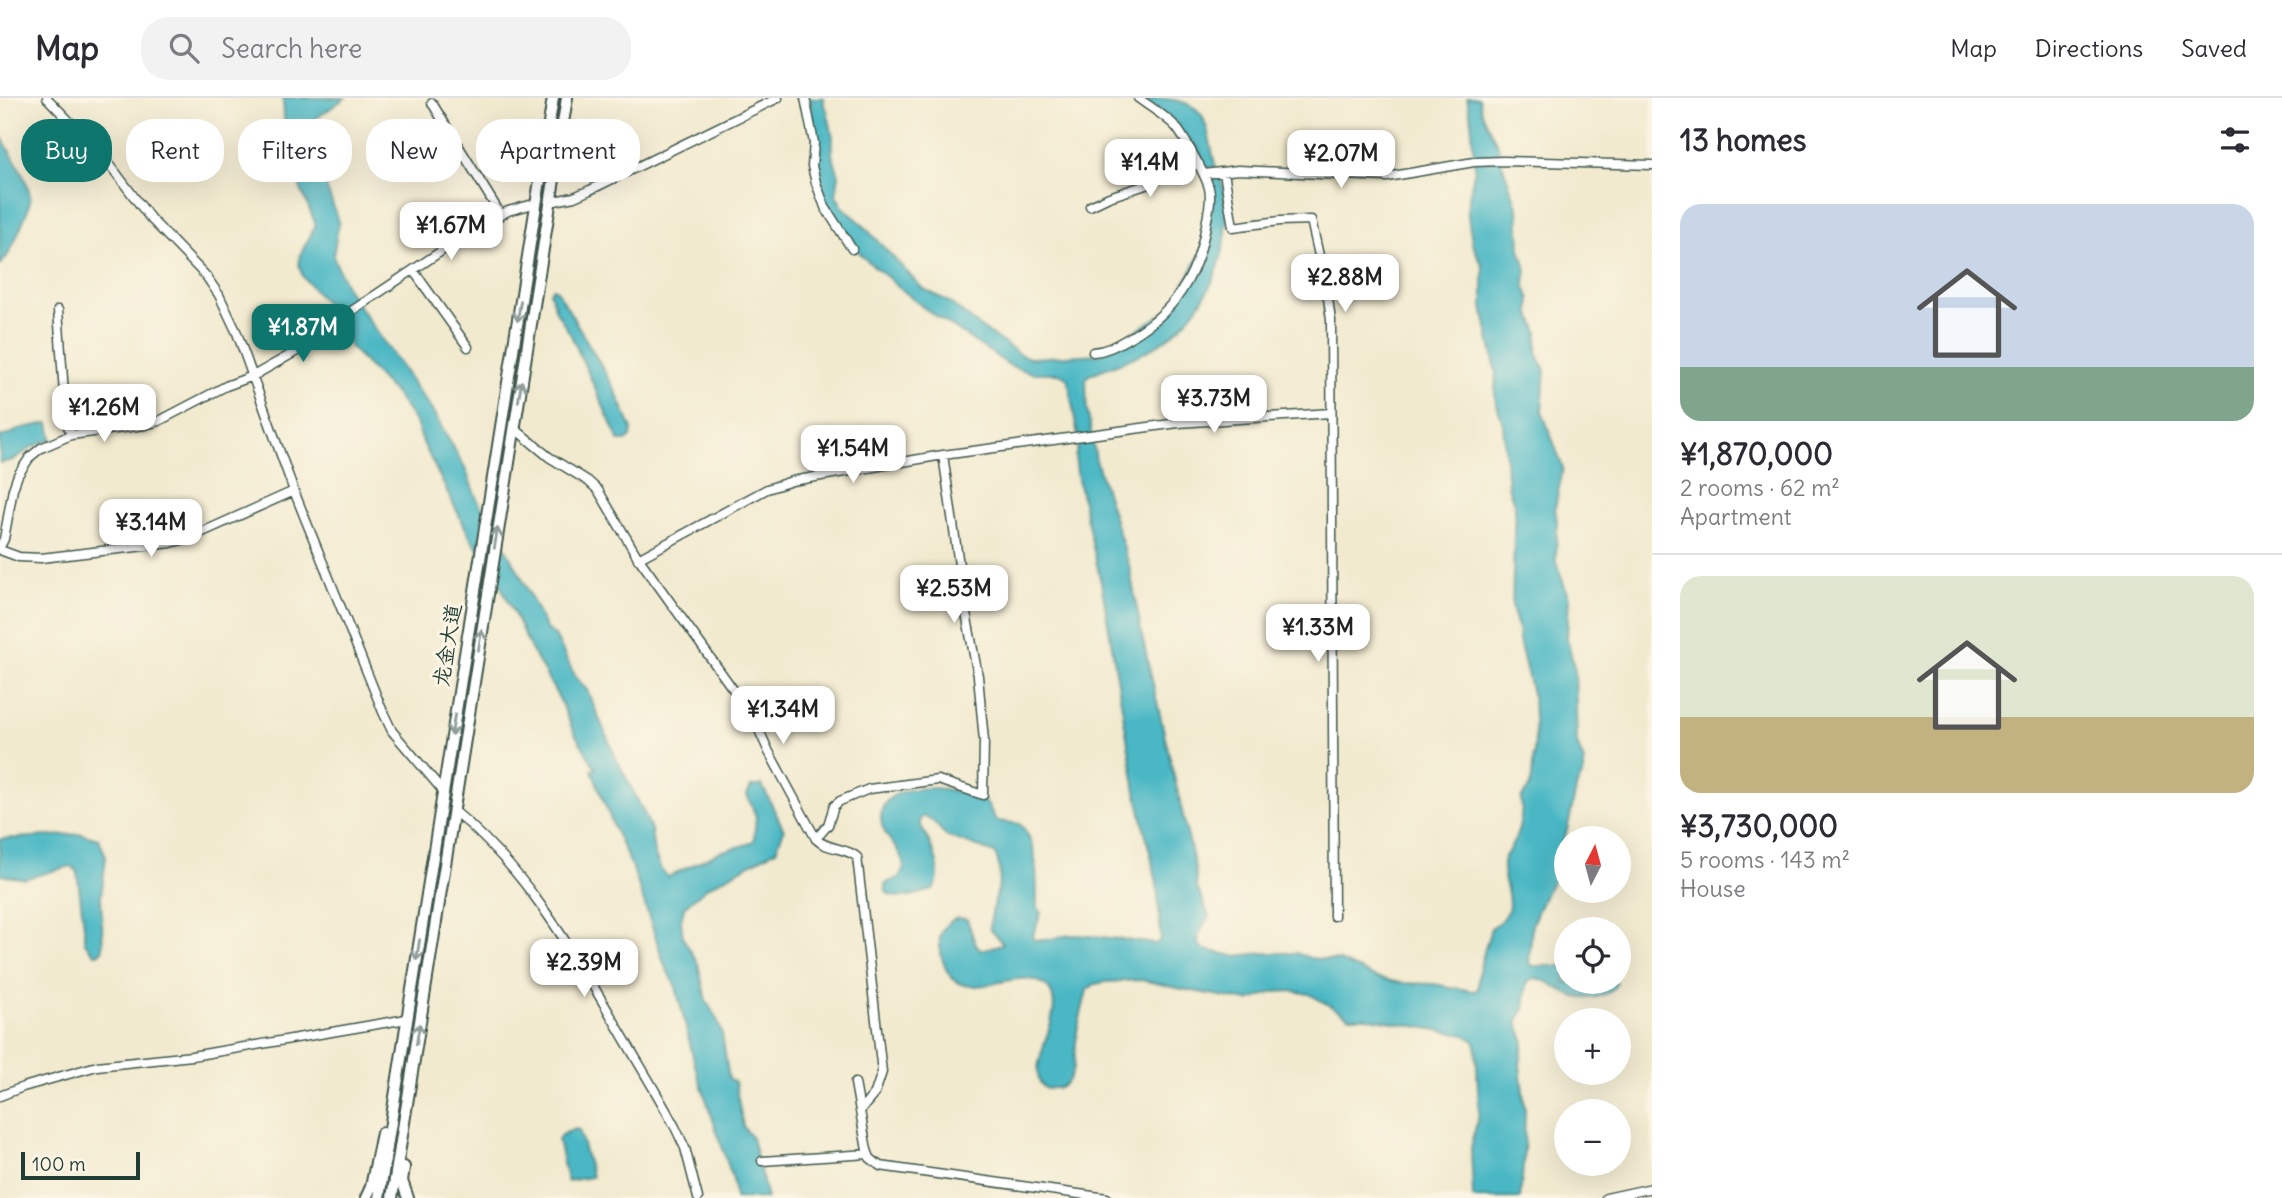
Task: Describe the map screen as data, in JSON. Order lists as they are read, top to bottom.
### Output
{
  "streets": {
    "main road": ["龙金大道"]
  },
  "scale_bar": "100 m",
  "north": "top",
  "page": {
    "header": "Map",
    "search": "Search here",
    "nav": ["Map", "Directions", "Saved"],
    "heading": "13 homes",
    "chip": [
      "Buy",
      "Rent",
      "Filters",
      "New",
      "Apartment"
    ],
    "price": [
      "¥2.07M",
      "¥1.4M",
      "¥1.67M",
      "¥2.88M",
      "¥1.87M",
      "¥3.73M",
      "¥1.26M",
      "¥1.54M",
      "¥3.14M",
      "¥2.53M",
      "¥1.33M",
      "¥1.34M",
      "¥2.39M"
    ],
    "list": [
      {
        "name": "¥1,870,000",
        "note": "2 rooms · 62 m² · Apartment"
      },
      {
        "name": "¥3,730,000",
        "note": "5 rooms · 143 m² · House"
      }
    ],
    "map_buttons": ["+", "−"],
    "scale": "100 m"
  }
}
